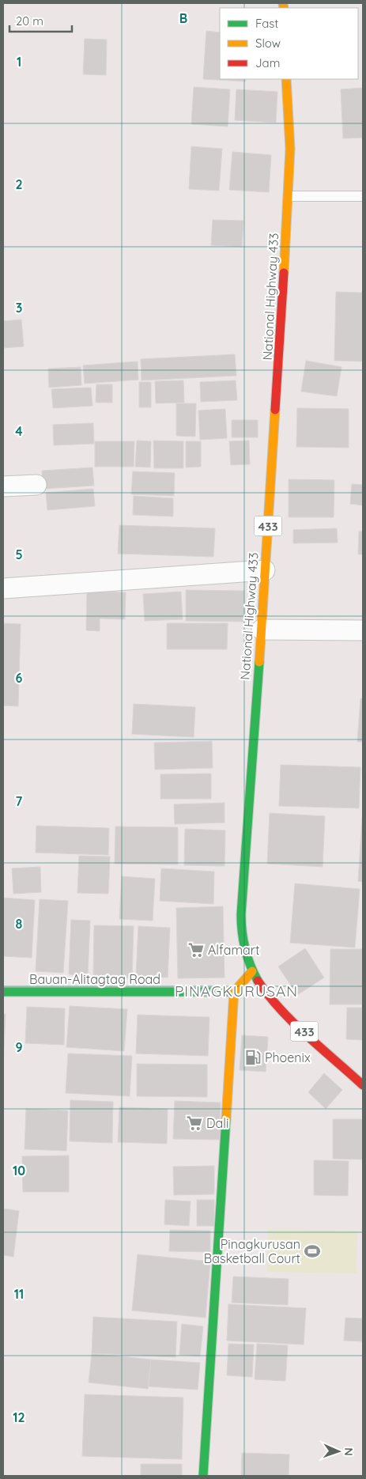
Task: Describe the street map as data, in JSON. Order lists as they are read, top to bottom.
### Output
{
  "streets": {
    "main road": ["National Highway 433", "433", "Bauan-Alitagtag Road"]
  },
  "districts": ["PINAGKURUSAN"],
  "places": {
    "supermarket": ["Alfamart", "Dali"],
    "fuel station": ["Phoenix"],
    "sports": ["Pinagkurusan Basketball Court"]
  },
  "legend": ["Fast", "Slow", "Jam"],
  "scale_bar": "20 m",
  "north": "right",
  "grid": {
    "columns": ["B"],
    "rows": [
      "1",
      "2",
      "3",
      "4",
      "5",
      "6",
      "7",
      "8",
      "9",
      "10",
      "11",
      "12"
    ]
  }
}
